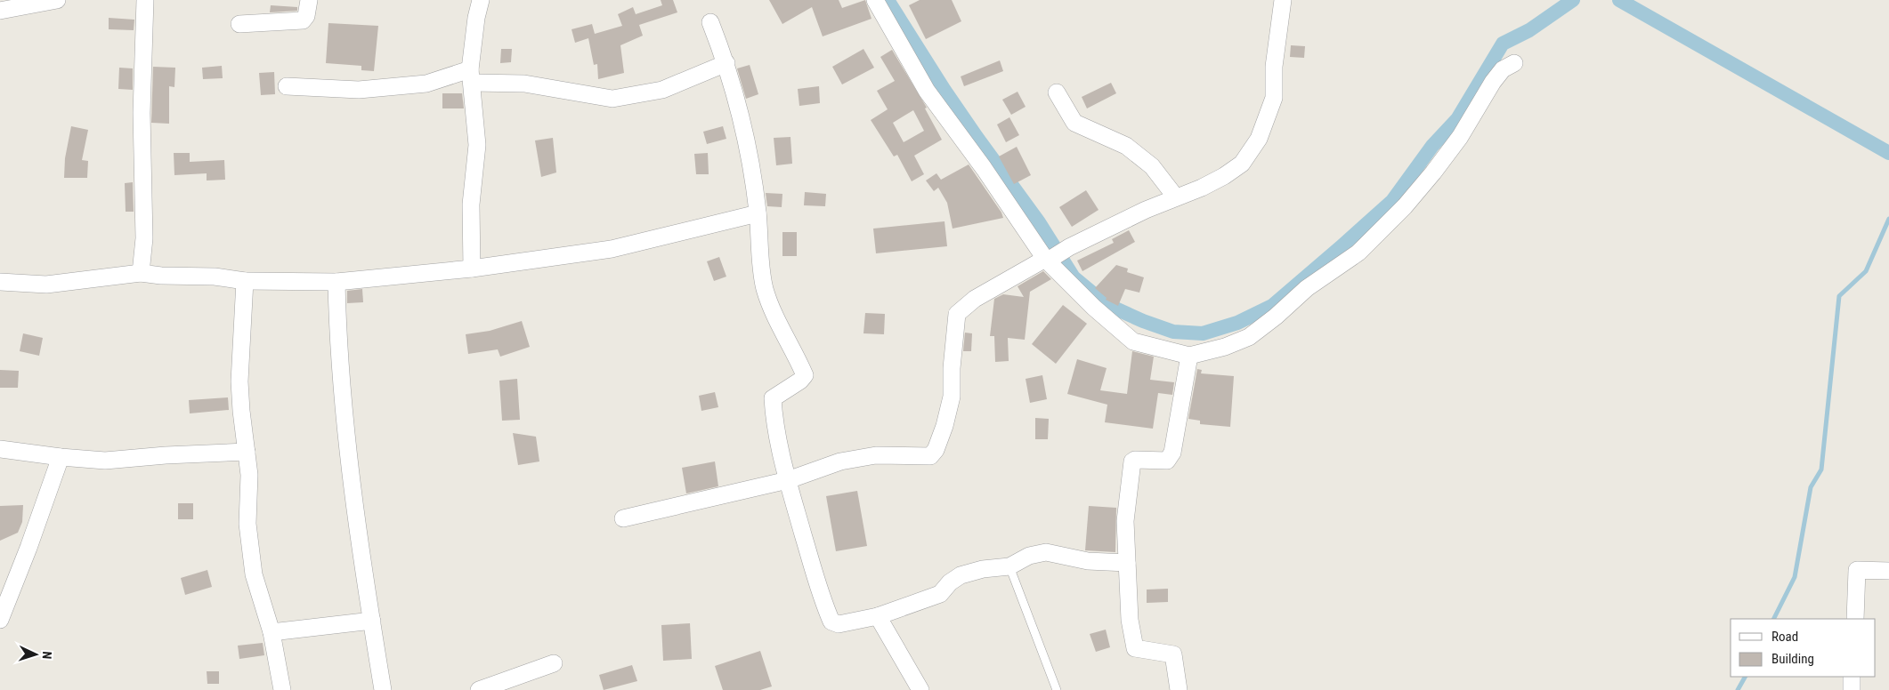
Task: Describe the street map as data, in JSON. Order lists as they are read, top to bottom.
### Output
{
  "legend": ["Road", "Building"],
  "north": "right"
}
